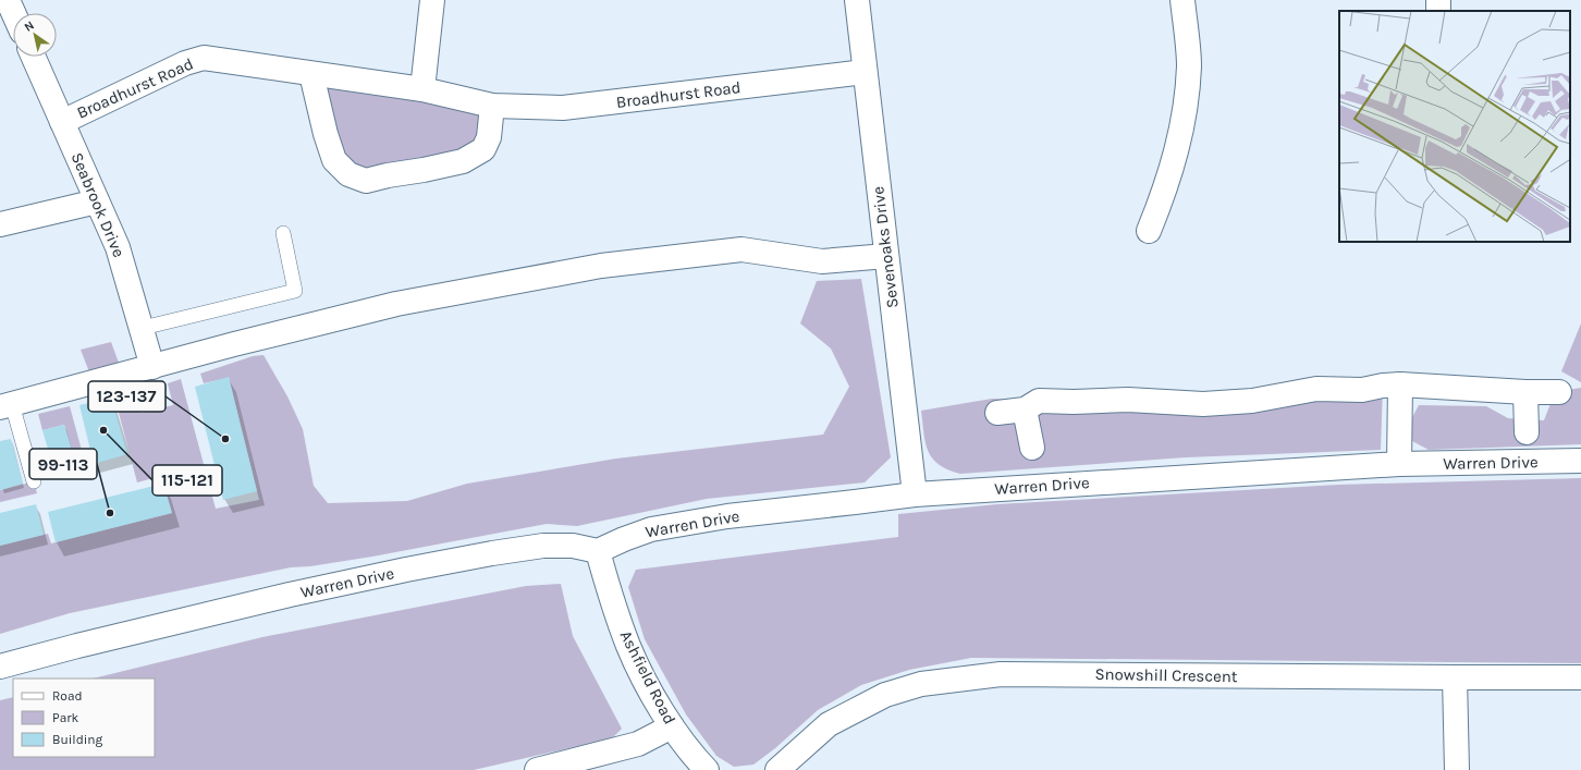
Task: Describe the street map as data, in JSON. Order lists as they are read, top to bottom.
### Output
{
  "streets": {
    "street": [
      "Broadhurst Road",
      "Seabrook Drive",
      "Sevenoaks Drive",
      "Warren Drive",
      "Snowshill Crescent",
      "Ashfield Road"
    ]
  },
  "crossings": [
    ["Broadhurst Road", "Seabrook Drive"],
    ["Broadhurst Road", "Sevenoaks Drive"],
    ["Sevenoaks Drive", "Warren Drive"],
    ["Warren Drive", "Ashfield Road"]
  ],
  "places": ["115-121", "123-137", "99-113"],
  "legend": ["Road", "Park", "Building"],
  "north": "top left"
}
